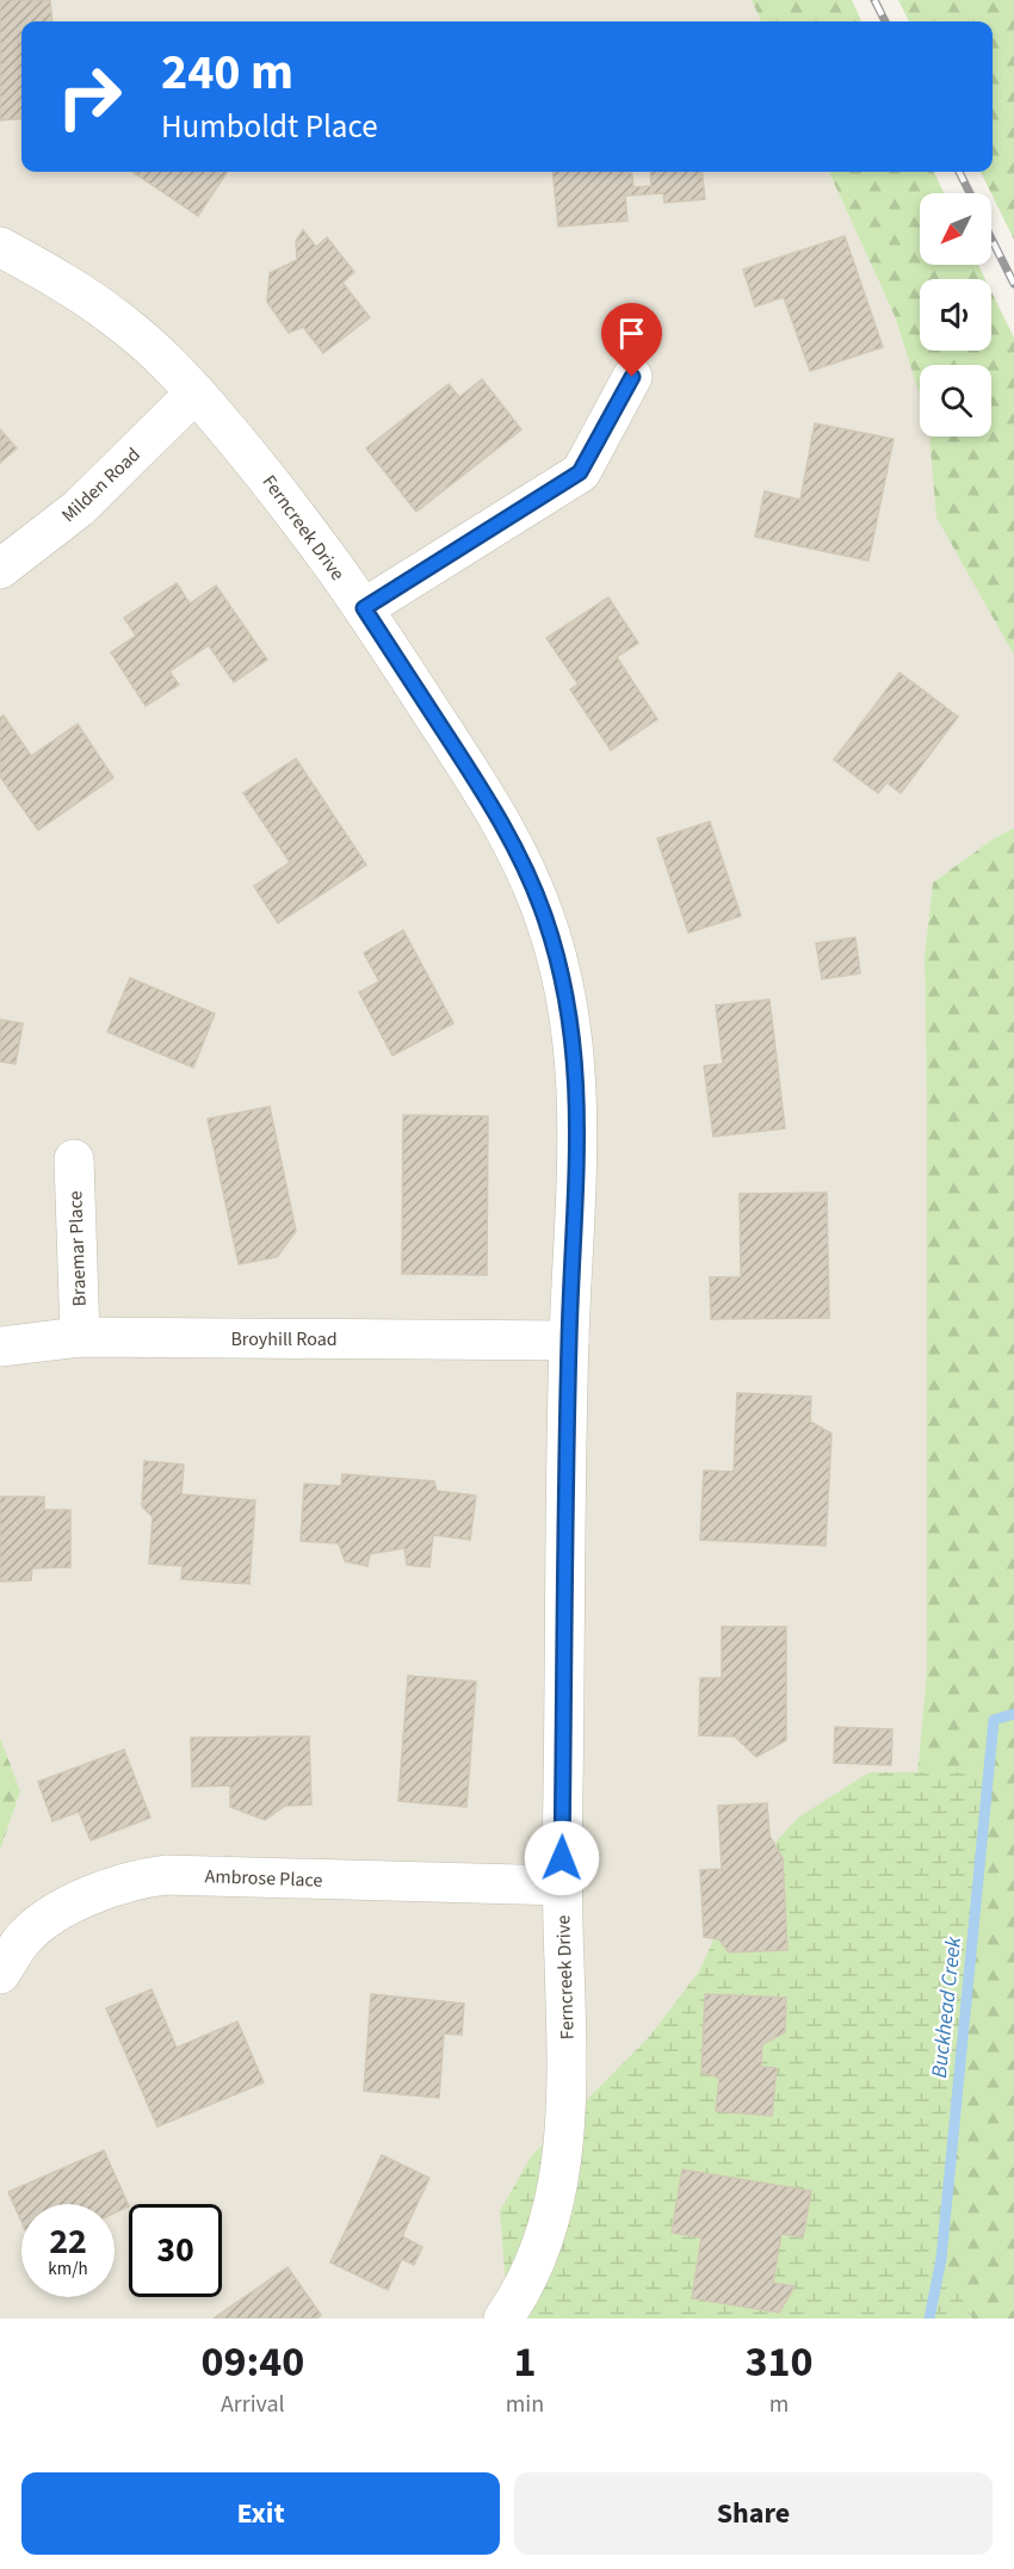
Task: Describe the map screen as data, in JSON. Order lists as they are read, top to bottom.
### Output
{
  "streets": {
    "street": [
      "Milden Road",
      "Ferncreek Drive",
      "Braemar Place",
      "Broyhill Road",
      "Ambrose Place"
    ]
  },
  "crossings": [
    ["Milden Road", "Ferncreek Drive"],
    ["Ferncreek Drive", "Broyhill Road"],
    ["Ferncreek Drive", "Ambrose Place"],
    ["Braemar Place", "Broyhill Road"]
  ],
  "water": ["Buckhead Creek"],
  "north": "bottom left",
  "page": {
    "turn": ["240 m", "Humboldt Place"],
    "speed": "22 km/h",
    "limit": "30",
    "eta": [
      "09:40",
      "Arrival",
      "1",
      "min",
      "310",
      "m"
    ],
    "buttons": ["Exit", "Share"]
  }
}
